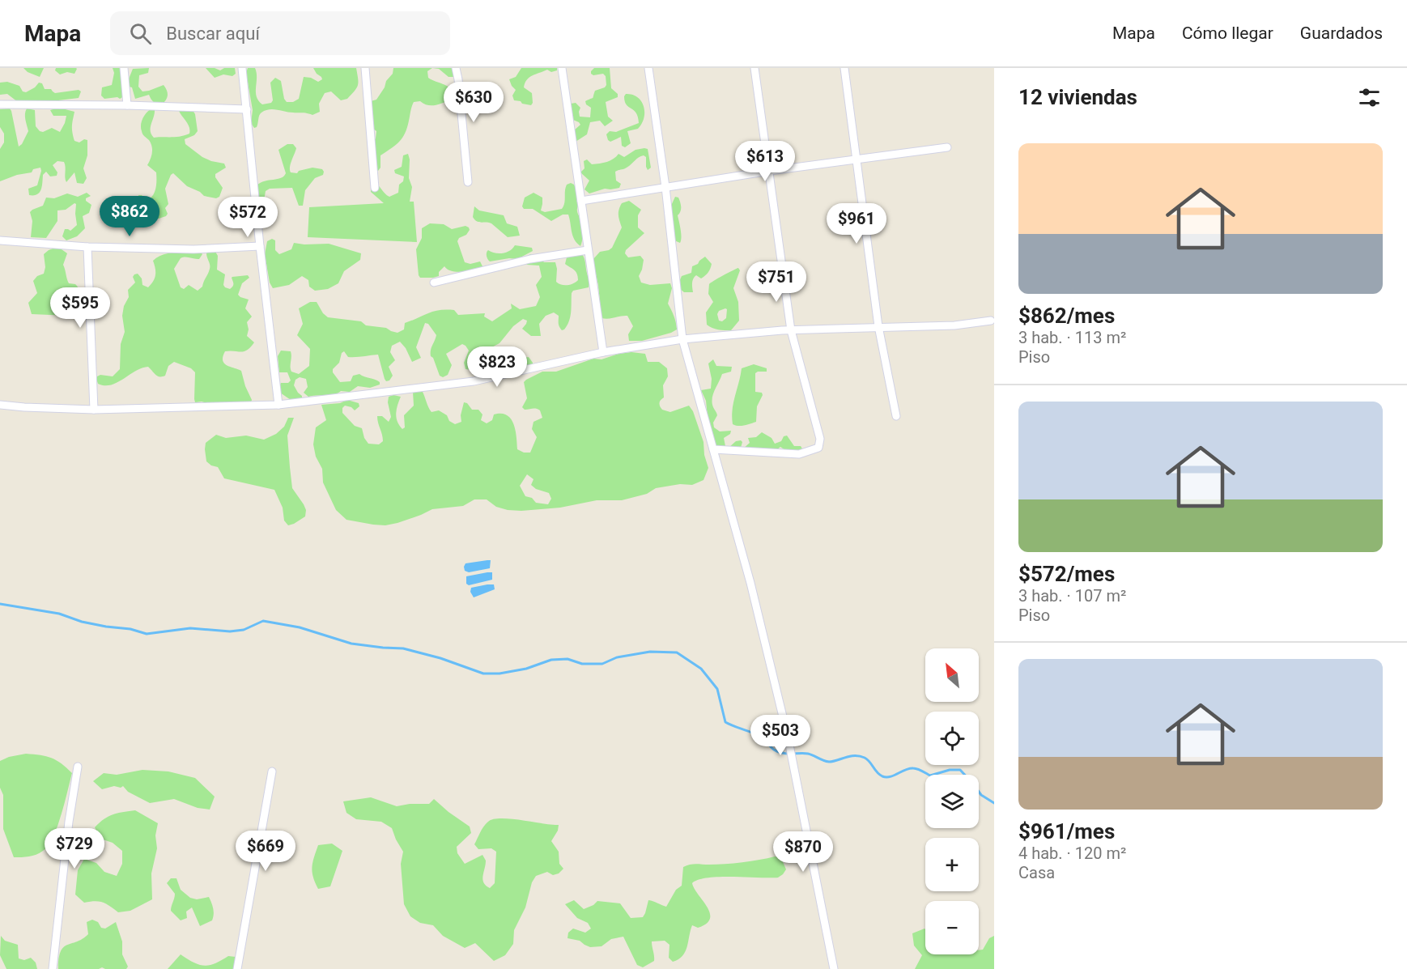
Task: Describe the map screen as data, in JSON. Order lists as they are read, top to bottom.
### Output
{
  "north": "top left",
  "page": {
    "header": "Mapa",
    "search": "Buscar aquí",
    "nav": ["Mapa", "Cómo llegar", "Guardados"],
    "heading": "12 viviendas",
    "price": [
      "$630",
      "$613",
      "$862",
      "$572",
      "$961",
      "$751",
      "$595",
      "$823",
      "$503",
      "$729",
      "$669",
      "$870"
    ],
    "list": [
      {
        "name": "$862/mes",
        "note": "3 hab. · 113 m² · Piso"
      },
      {
        "name": "$572/mes",
        "note": "3 hab. · 107 m² · Piso"
      },
      {
        "name": "$961/mes",
        "note": "4 hab. · 120 m² · Casa"
      }
    ],
    "map_buttons": ["+", "−"]
  }
}
